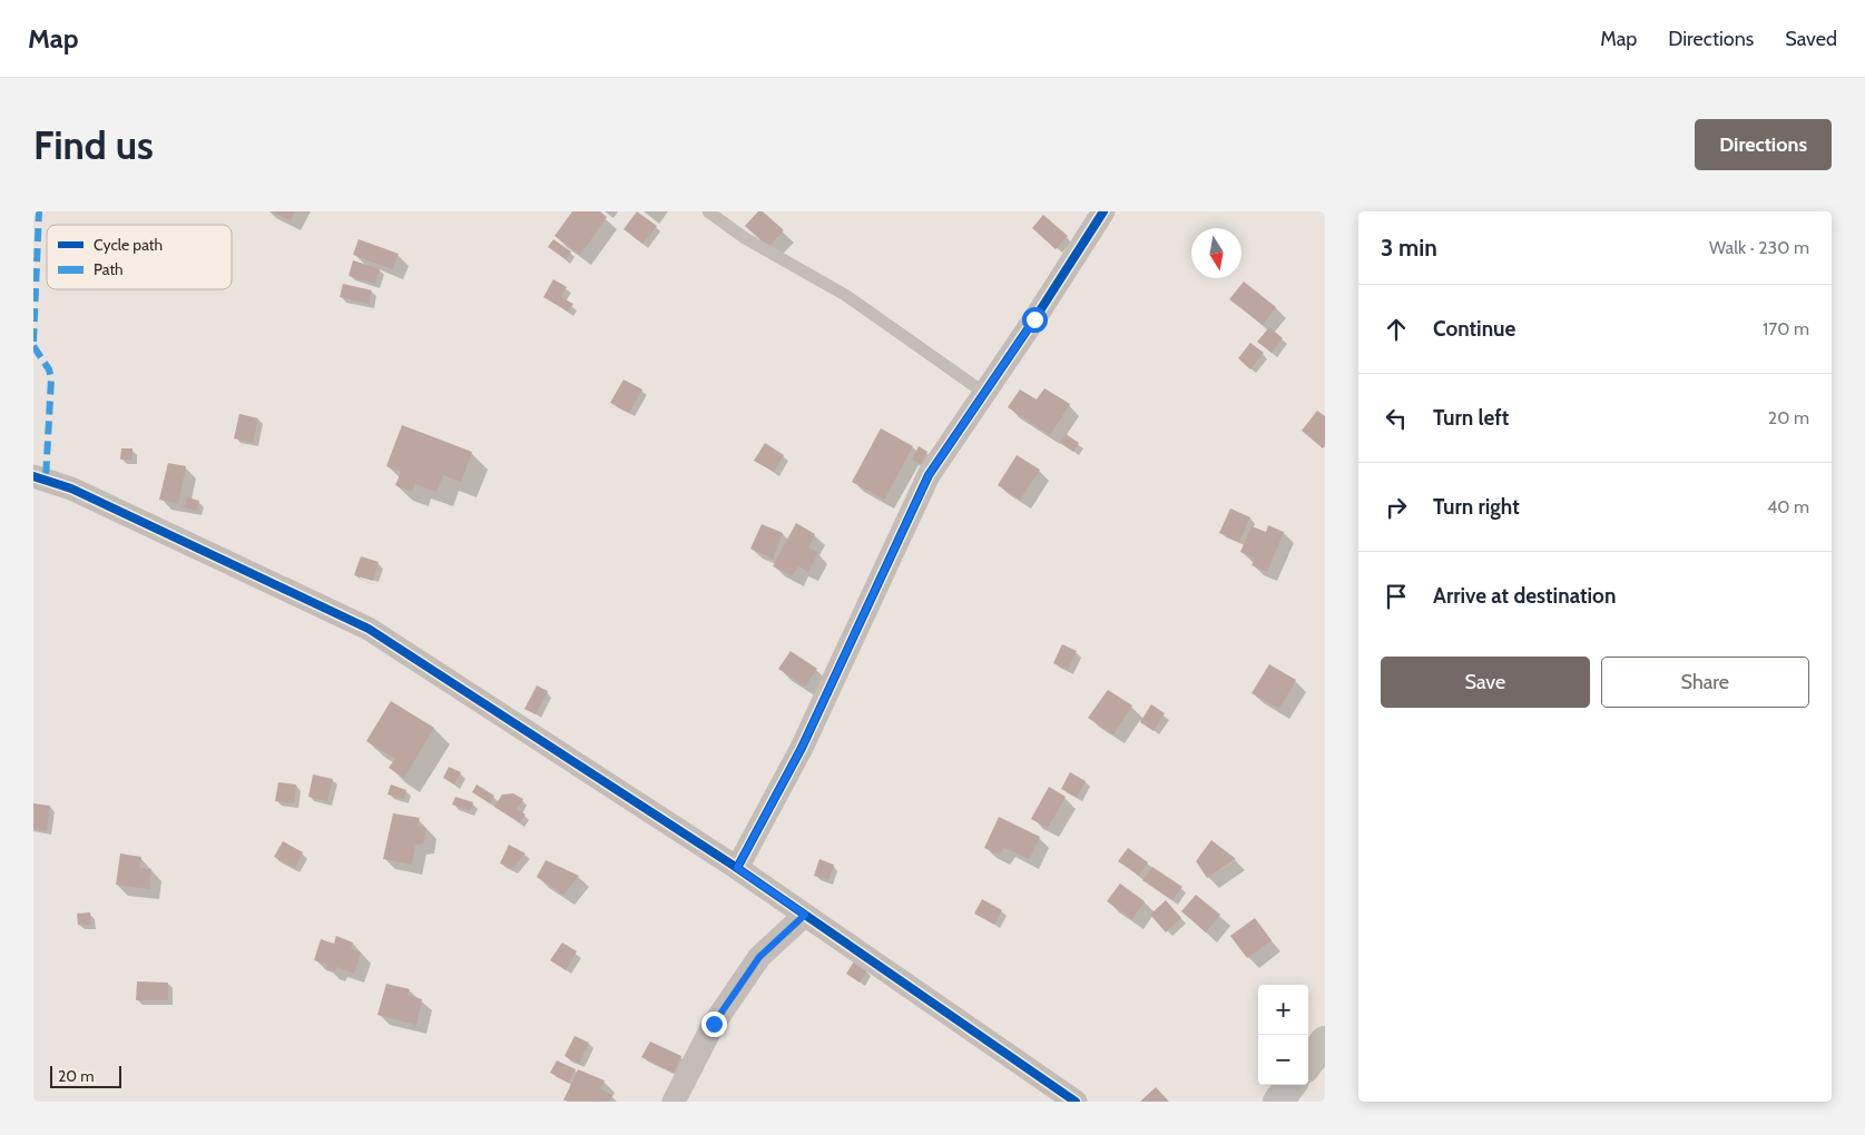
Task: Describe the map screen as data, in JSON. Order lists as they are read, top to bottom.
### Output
{
  "legend": ["Cycle path", "Path"],
  "scale_bar": "20 m",
  "north": "bottom",
  "page": {
    "header": "Map",
    "nav": ["Map", "Directions", "Saved"],
    "buttons": [
      "Directions",
      ["Save", "Share"]
    ],
    "title": "Find us",
    "heading": ["3 min", "Walk · 230 m"],
    "list": [
      ["Continue", "170 m"],
      ["Turn left", "20 m"],
      ["Turn right", "40 m"],
      "Arrive at destination"
    ],
    "map_buttons": ["+", "−"],
    "scale": "20 m"
  }
}
